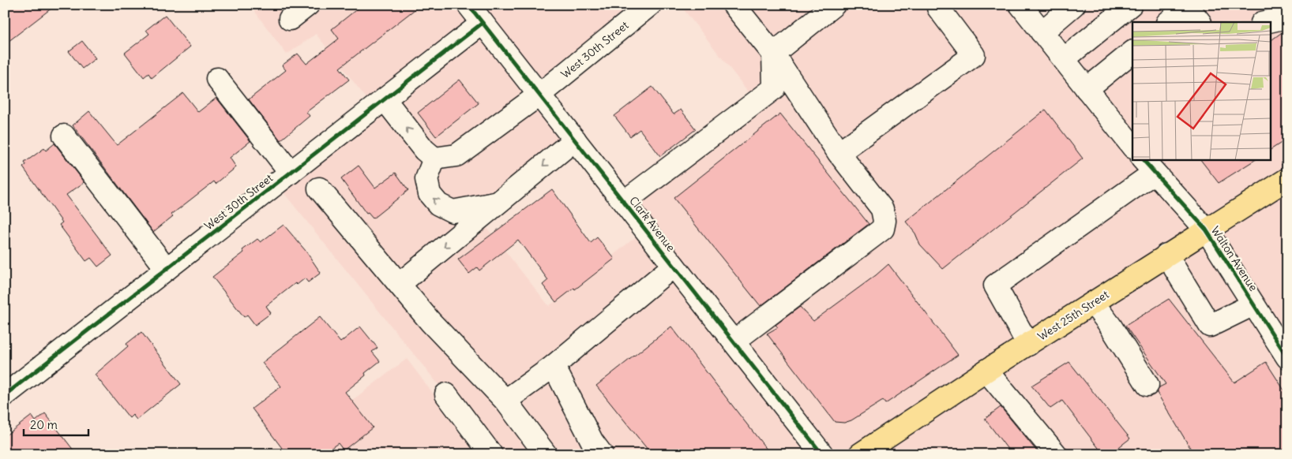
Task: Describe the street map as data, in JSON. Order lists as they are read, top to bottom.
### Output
{
  "streets": {
    "main road": ["West 25th Street"],
    "street": ["West 30th Street", "Clark Avenue", "Walton Avenue"]
  },
  "crossings": [
    ["West 30th Street", "Clark Avenue"],
    ["Walton Avenue", "West 25th Street"]
  ],
  "scale_bar": "20 m"
}
